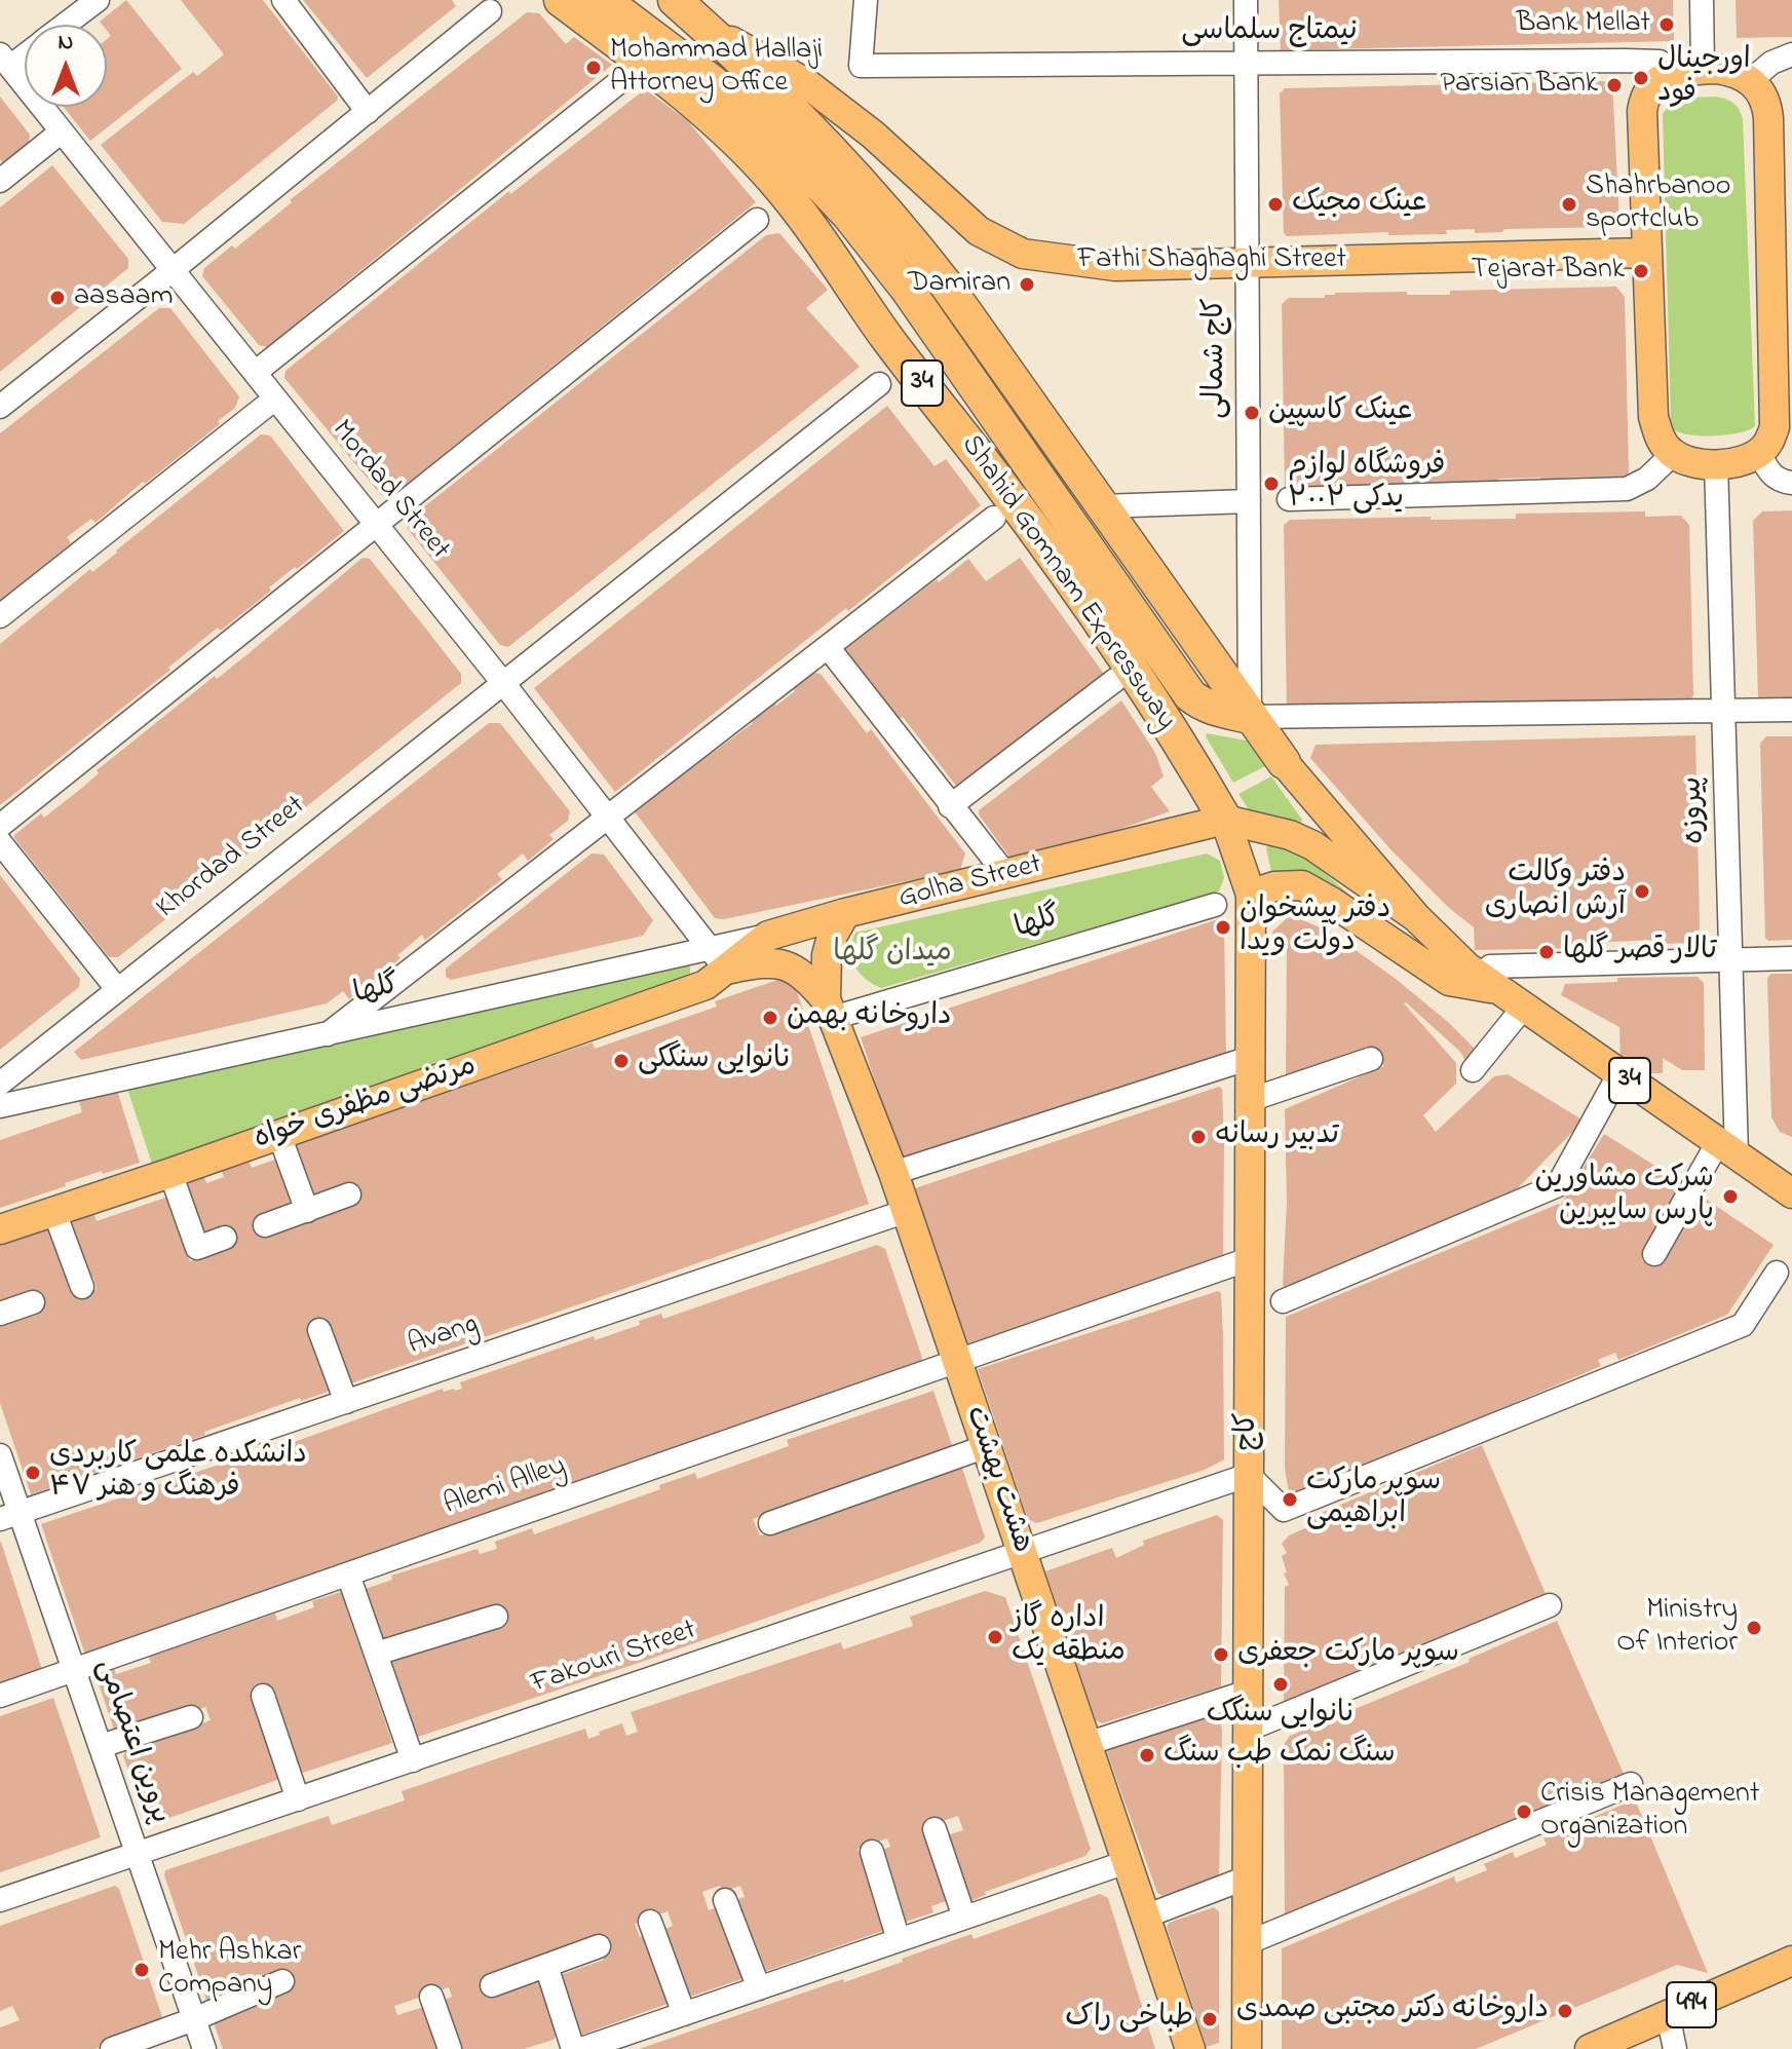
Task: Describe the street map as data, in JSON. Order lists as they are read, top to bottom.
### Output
{
  "streets": {
    "highway": ["34", "Shahid Gomnam Expressway"],
    "main road": [
      "Fathi Shaghaghi Street",
      "Golha Street",
      "مرتضی مظفری خواه",
      "کاج",
      "هشت بهشت",
      "494"
    ],
    "street": [
      "نیمتاج سلماسی",
      "کاج شمالی",
      "Mordad Street",
      "پیروزه",
      "Khordad Street",
      "گلها",
      "Avang",
      "Alemi Alley",
      "Fakouri Street",
      "پروین اعتصامی"
    ]
  },
  "crossings": [
    ["نیمتاج سلماسی", "کاج شمالی"],
    ["Fathi Shaghaghi Street", "کاج شمالی"],
    ["Fathi Shaghaghi Street", "34"],
    ["کاج شمالی", "34"],
    ["34", "Shahid Gomnam Expressway"],
    ["34", "پیروزه"],
    ["34", "Golha Street"],
    ["34", "کاج"],
    ["Mordad Street", "Khordad Street"],
    ["Mordad Street", "Golha Street"],
    ["Mordad Street", "گلها"],
    ["Mordad Street", "مرتضی مظفری خواه"],
    ["Shahid Gomnam Expressway", "Golha Street"],
    ["Shahid Gomnam Expressway", "کاج"],
    ["Golha Street", "گلها"],
    ["Golha Street", "مرتضی مظفری خواه"],
    ["Golha Street", "کاج"],
    ["Golha Street", "هشت بهشت"],
    ["گلها", "مرتضی مظفری خواه"],
    ["گلها", "هشت بهشت"],
    ["Avang", "هشت بهشت"],
    ["Avang", "پروین اعتصامی"],
    ["کاج", "Alemi Alley"],
    ["کاج", "Fakouri Street"],
    ["هشت بهشت", "Alemi Alley"],
    ["هشت بهشت", "Fakouri Street"],
    ["Alemi Alley", "پروین اعتصامی"],
    ["Fakouri Street", "پروین اعتصامی"]
  ],
  "parks": ["میدان گلها"],
  "places": [
    "Bank Mellat",
    "Mohammad Hallaji Attorney Office",
    "اورجینال فود",
    "Parsian Bank",
    "عینک مجیک",
    "Shahrbanoo sportclub",
    "Tejarat Bank",
    "Damiran",
    "aasaam",
    "عینک کاسپین",
    "فروشگاه لوازم یدکی ۲۰۰۲",
    "دفتر وکالت آرش انصاری",
    "دفتر پیشخوان دولت ویدا",
    "تالار قصر گلها",
    "داروخانه بهمن",
    "نانوایی سنگکی",
    "تدبیر رسانه",
    "شرکت مشاورین پارس سایبرین",
    "دانشکده علمی کاربردی فرهنگ و هنر ۴۷",
    "سوپر مارکت ابراهیمی",
    "Ministry Of Interior",
    "اداره گاز منطقه یک",
    "سوپر مارکت جعفری",
    "نانوایی سنگک",
    "سنگ نمک طب سنگ",
    "Crisis Management Organization",
    "Mehr Ashkar Company",
    "داروخانه دکتر مجتبی صمدی",
    "طباخی راک"
  ],
  "north": "top"
}
